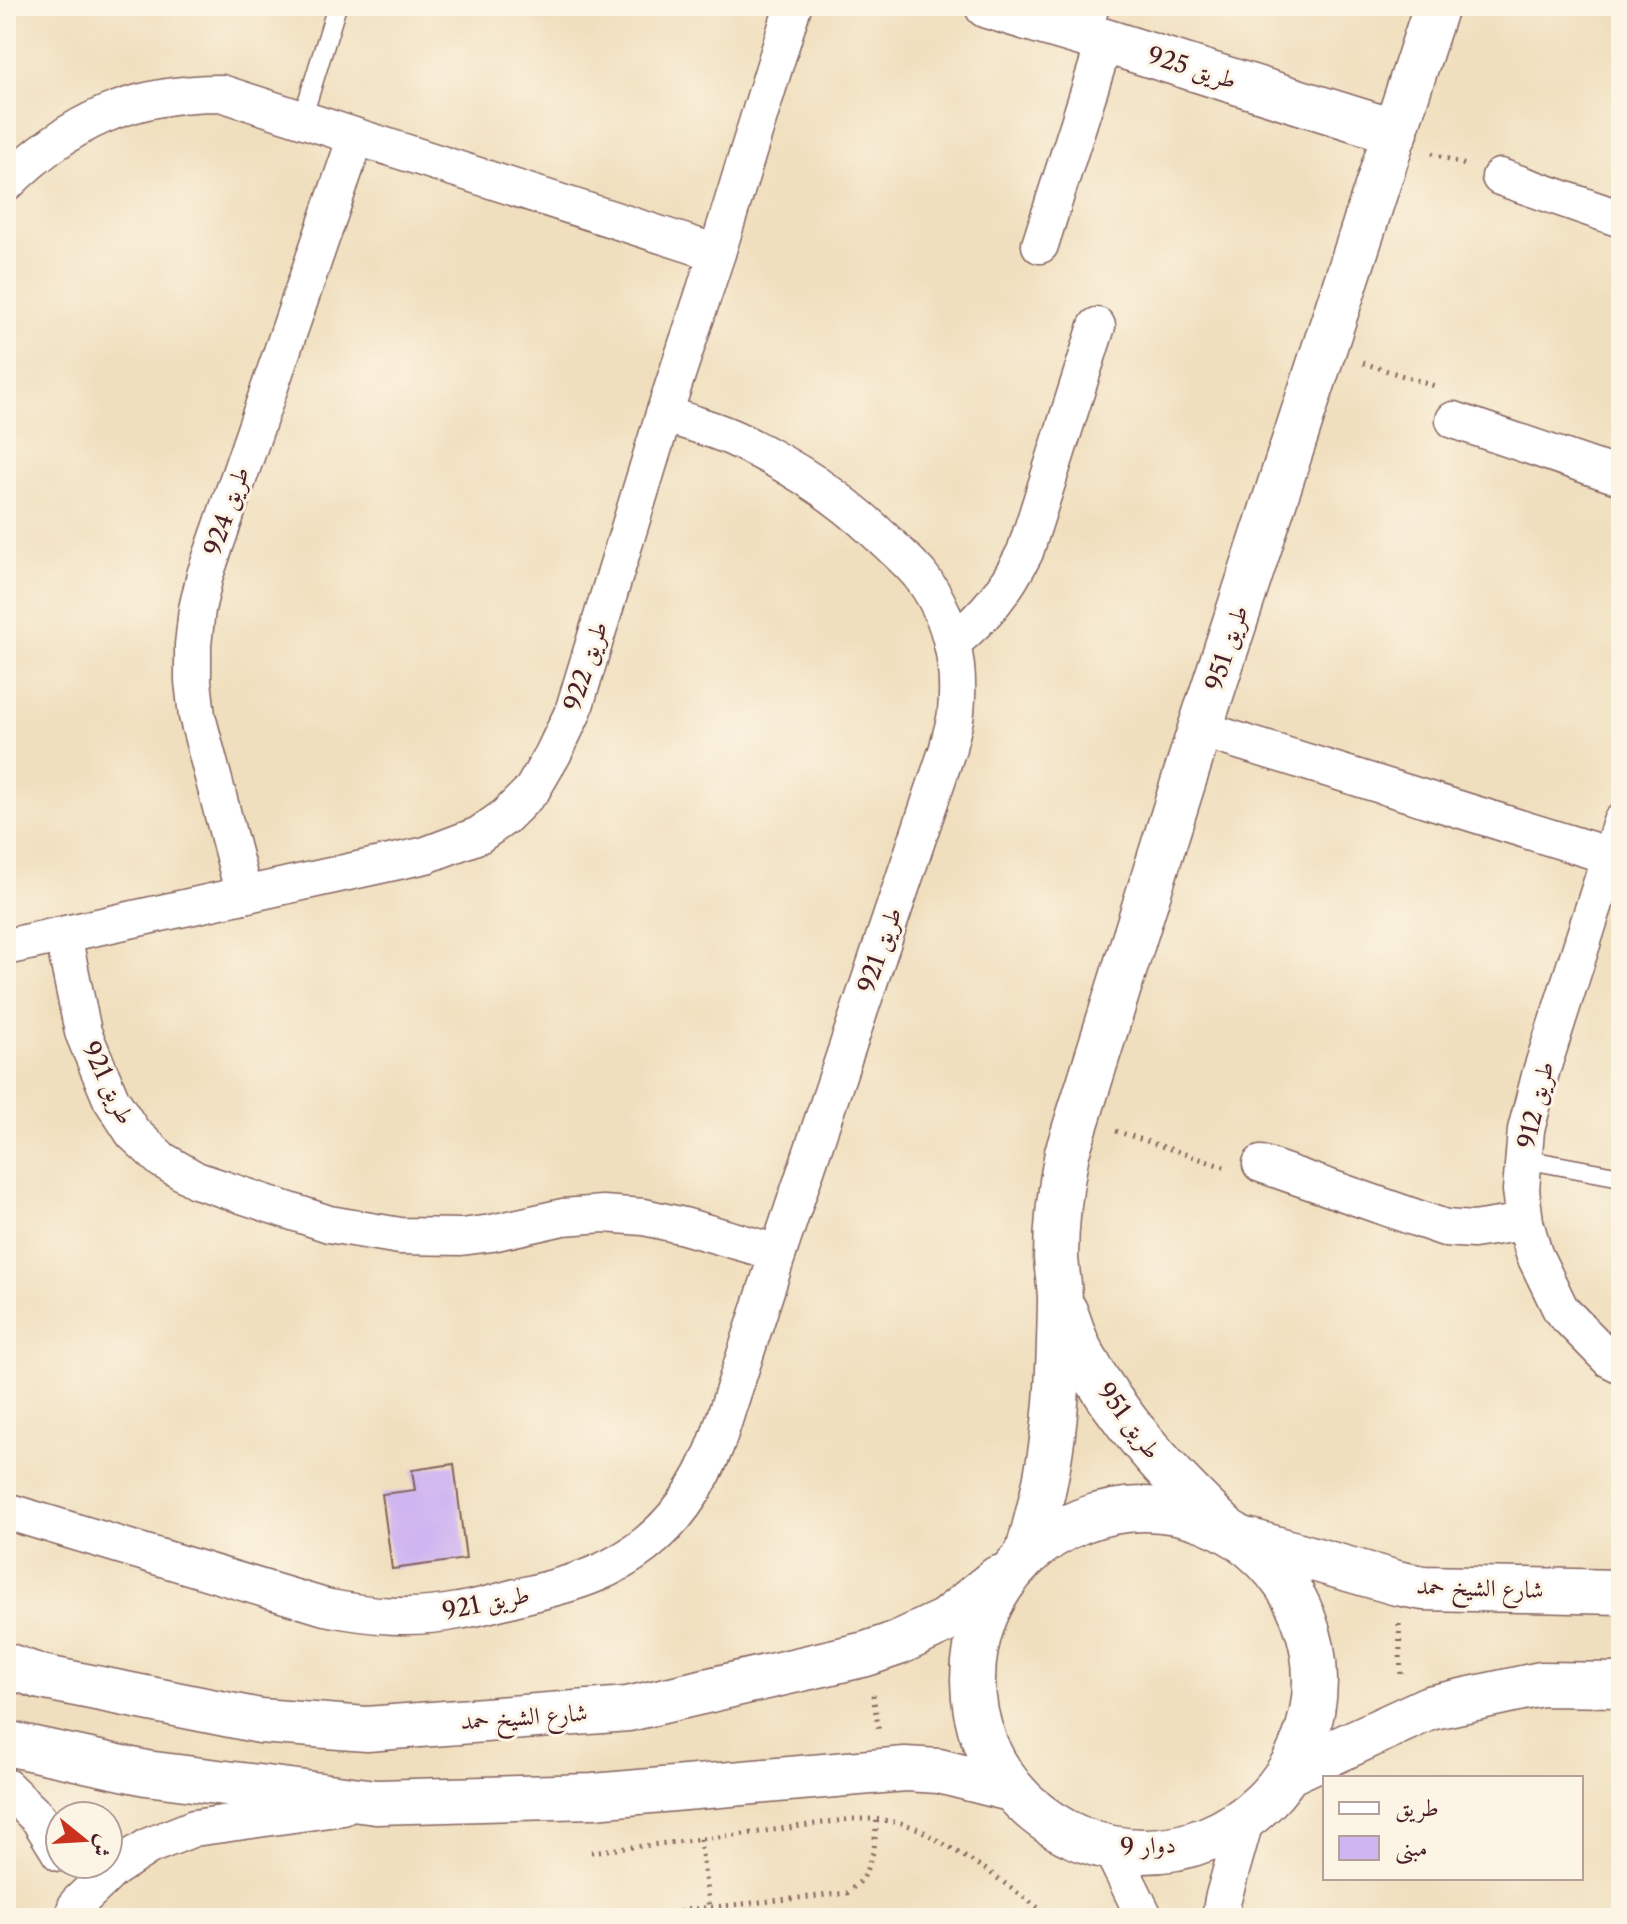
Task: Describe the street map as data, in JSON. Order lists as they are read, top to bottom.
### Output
{
  "streets": {
    "street": [
      "طريق 925",
      "طريق 924",
      "طريق 951",
      "طريق 922",
      "طريق 921",
      "طريق 912",
      "شارع الشيخ حمد",
      "دوار 9"
    ]
  },
  "crossings": [
    ["طريق 925", "طريق 951"],
    ["طريق 924", "طريق 922"],
    ["طريق 951", "شارع الشيخ حمد"],
    ["طريق 951", "دوار 9"],
    ["طريق 922", "طريق 921"],
    ["شارع الشيخ حمد", "دوار 9"]
  ],
  "legend": ["طريق", "مبنى"],
  "north": "right"
}
